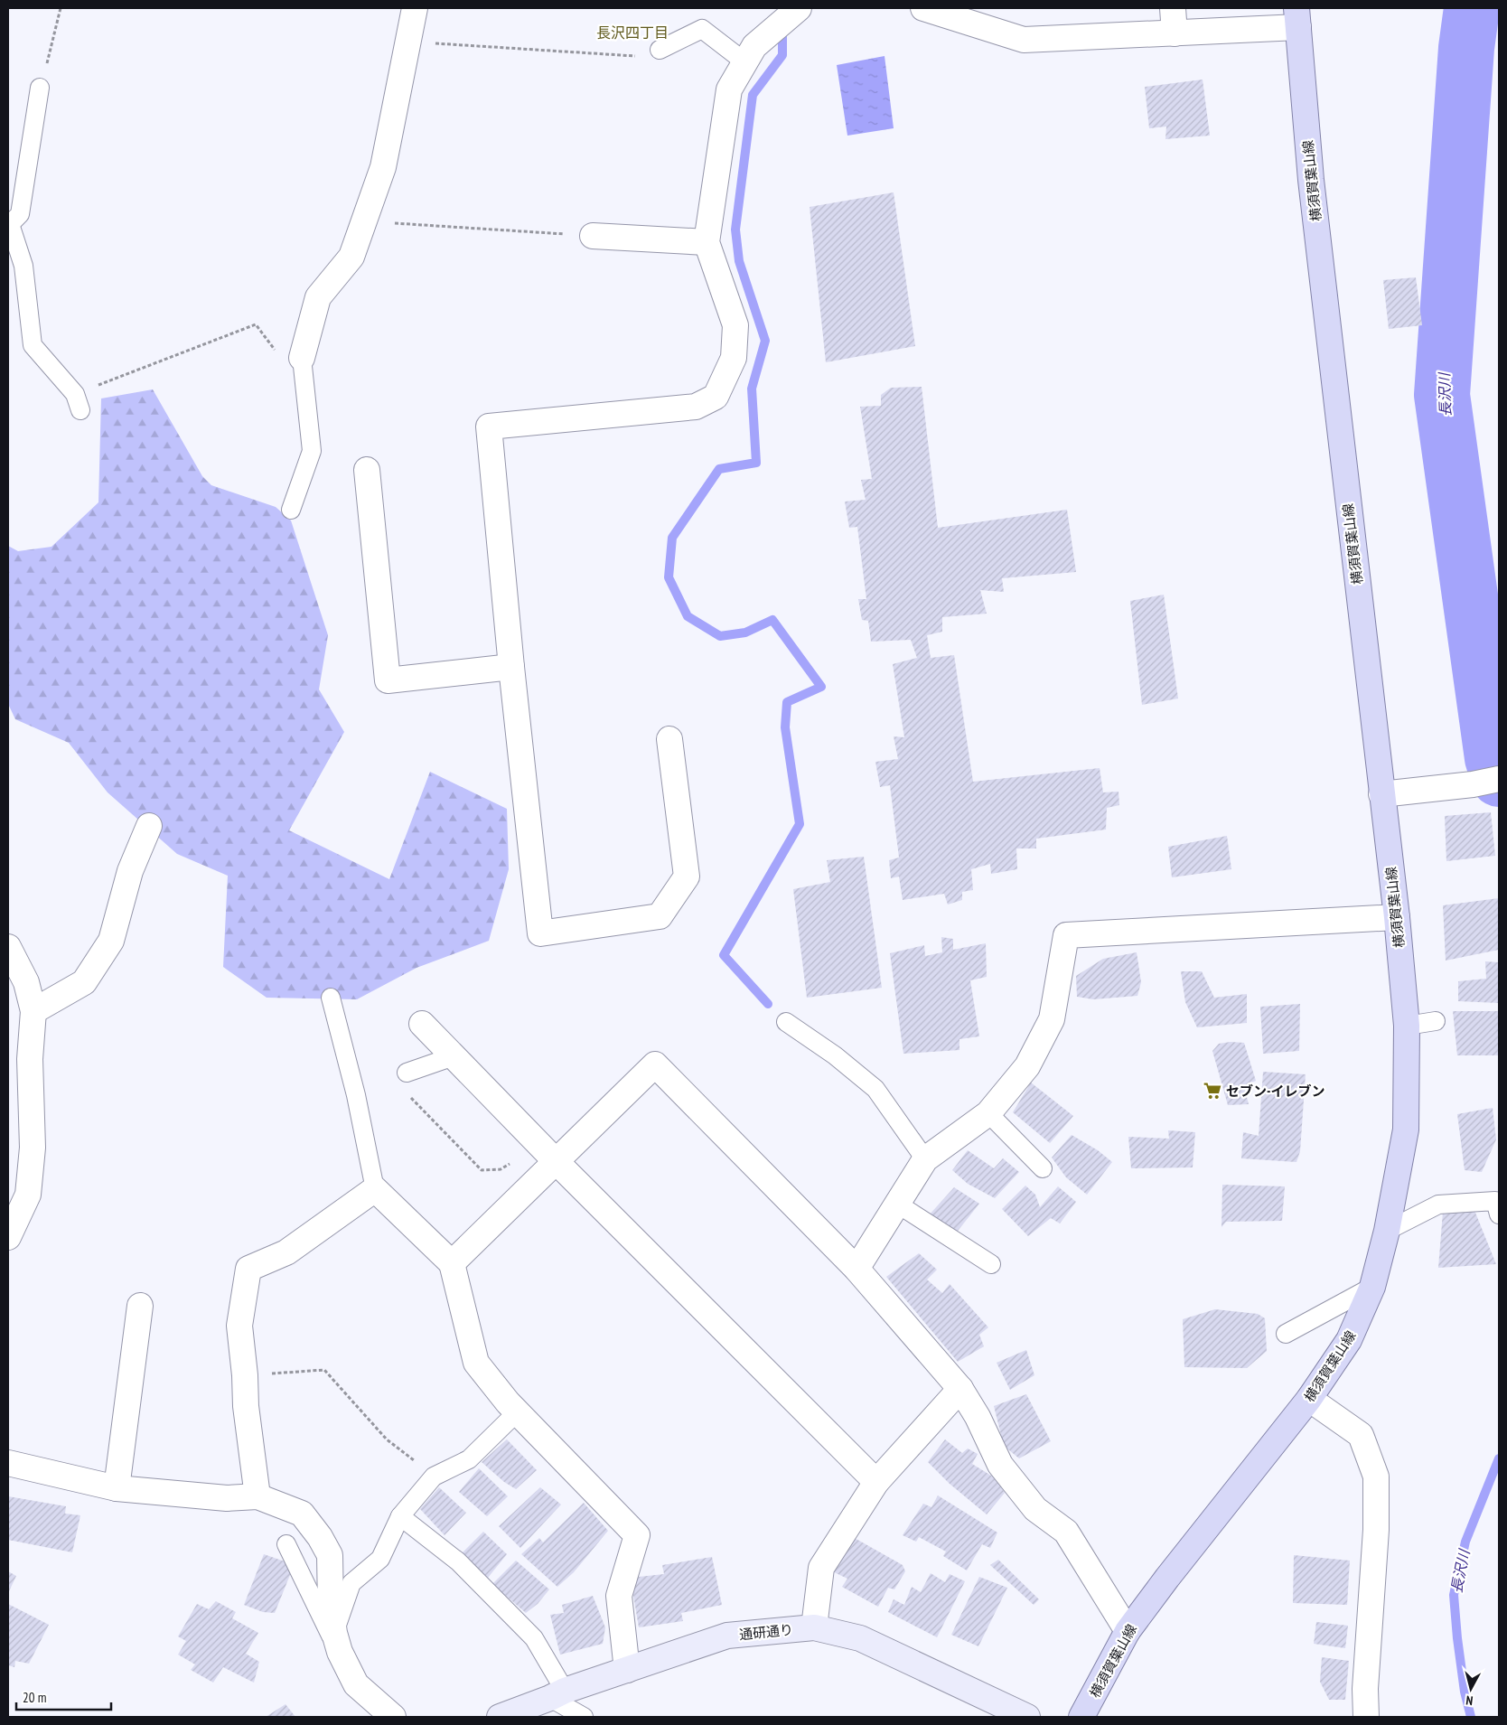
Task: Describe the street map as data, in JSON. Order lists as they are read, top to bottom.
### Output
{
  "streets": {
    "main road": ["横須賀葉山線"],
    "street": ["通研通り"]
  },
  "districts": ["長沢四丁目"],
  "water": ["長沢川"],
  "places": {
    "supermarket": ["セブン-イレブン"]
  },
  "scale_bar": "20 m",
  "north": "bottom"
}
